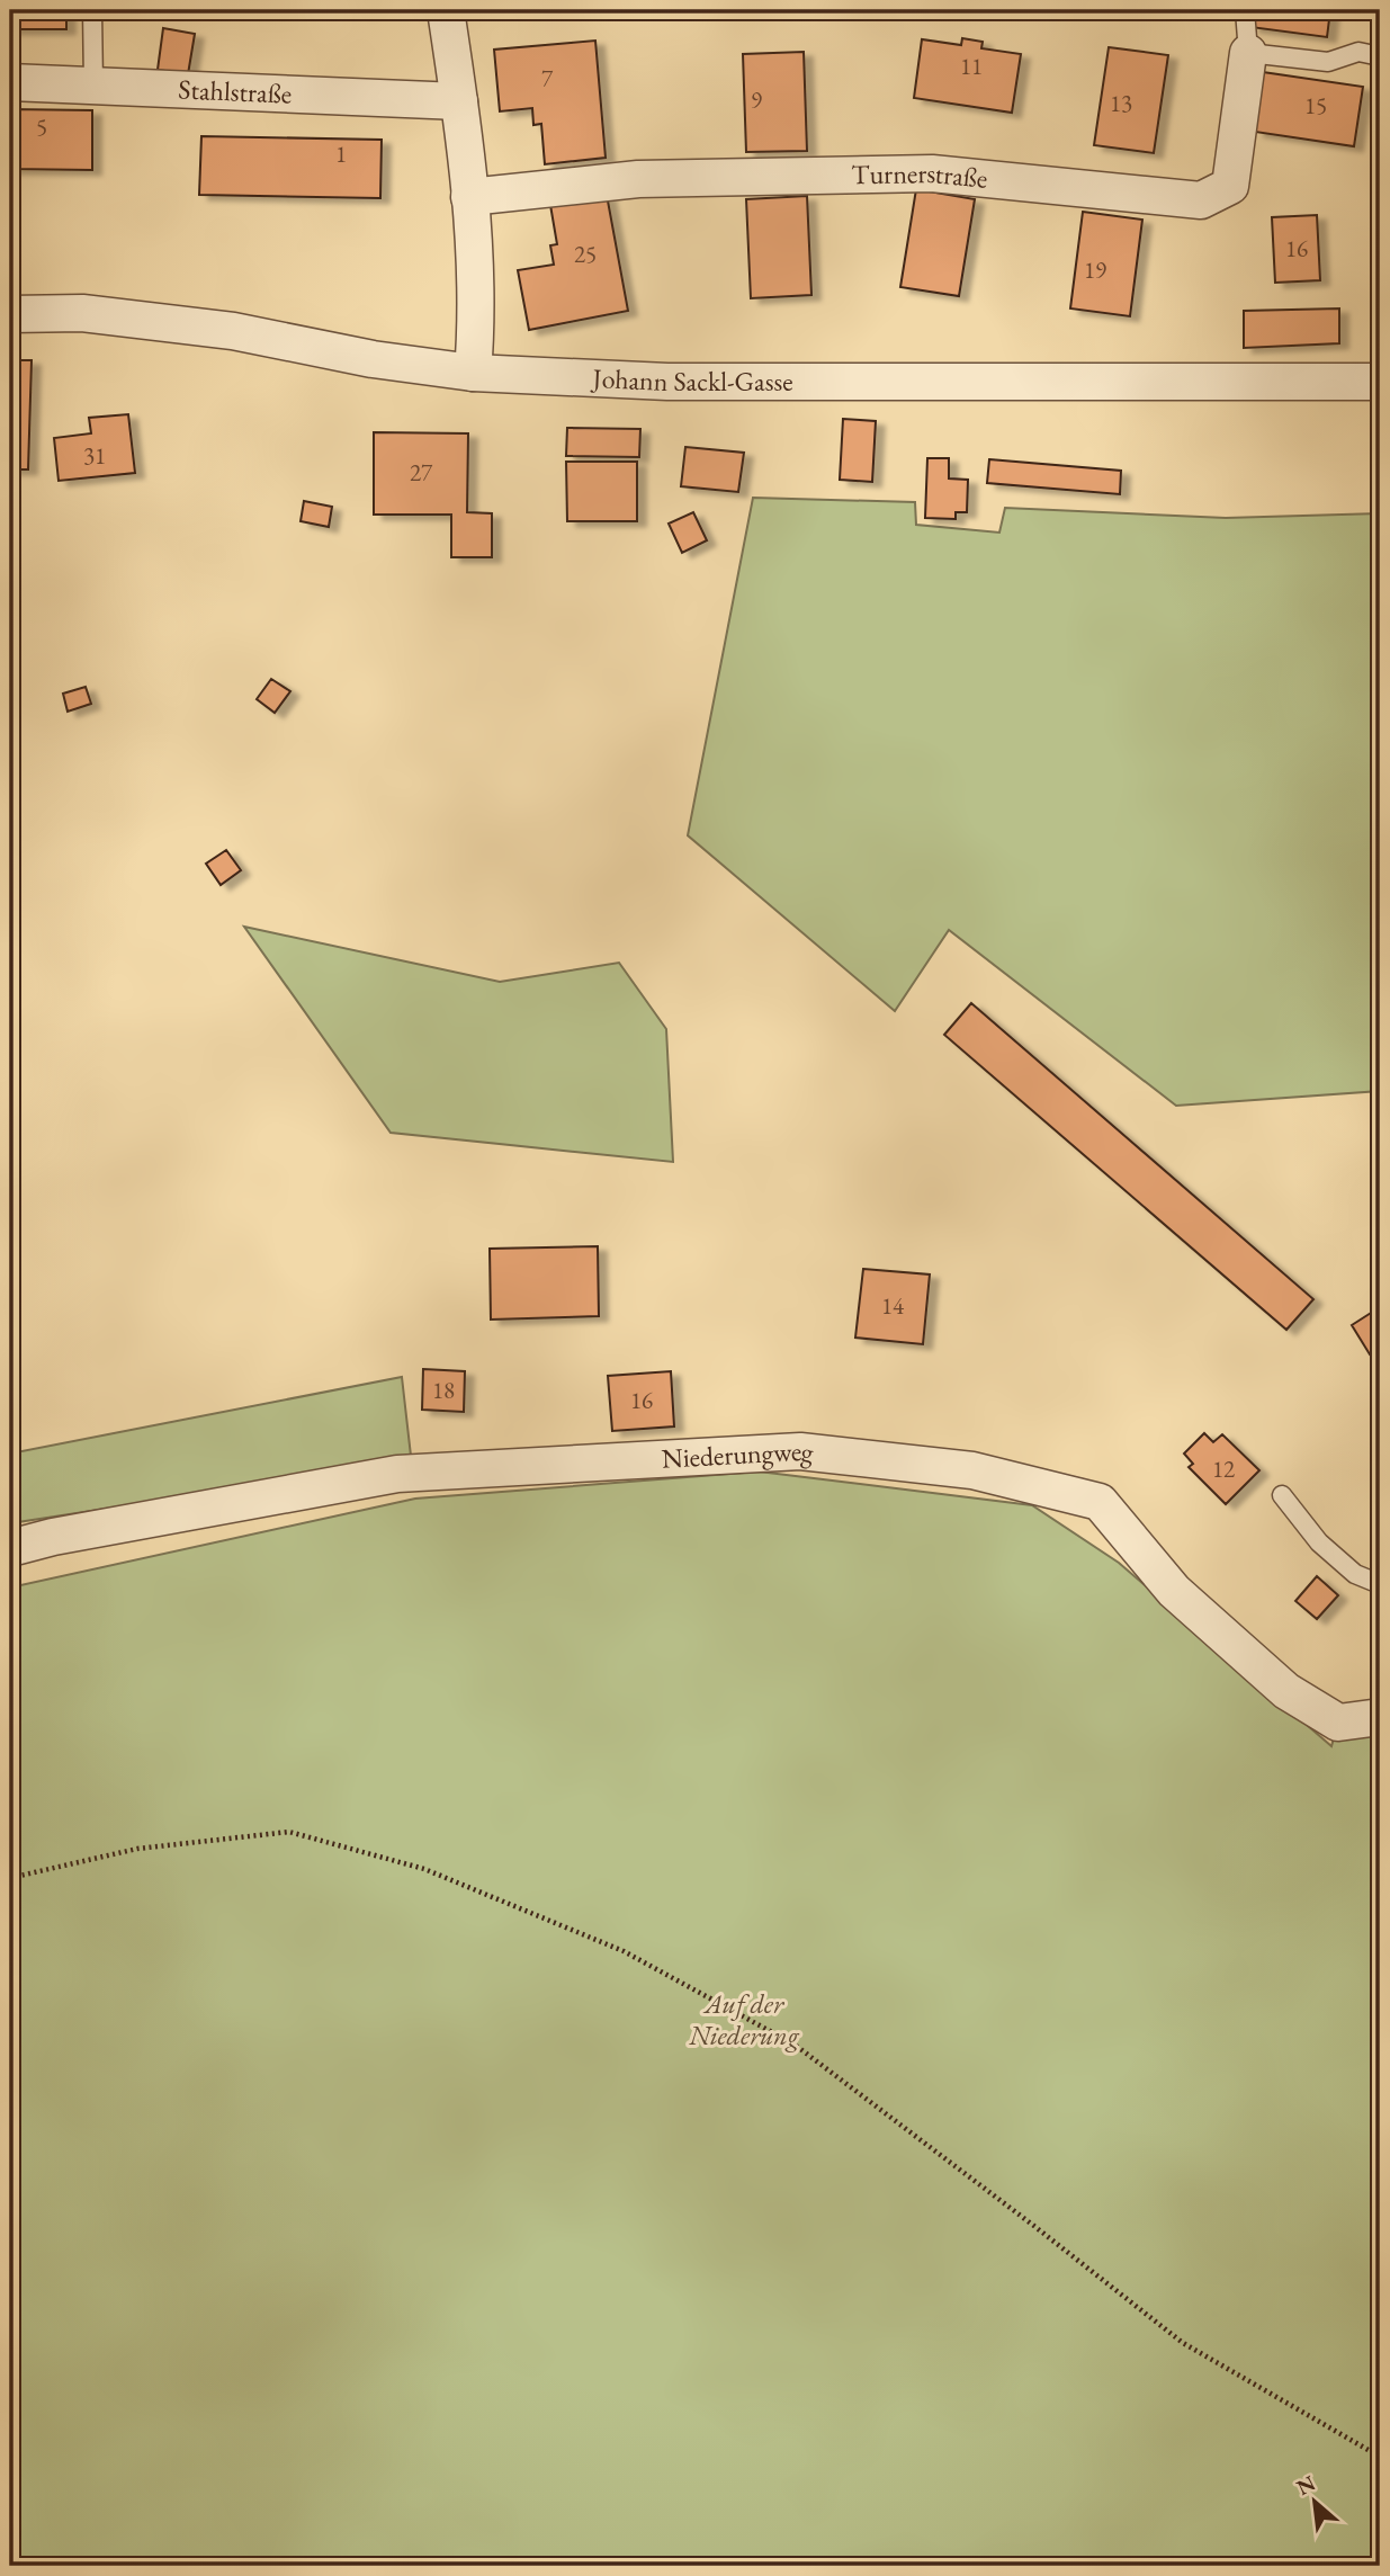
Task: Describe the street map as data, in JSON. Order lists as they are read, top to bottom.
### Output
{
  "streets": {
    "street": [
      "Stahlstraße",
      "Turnerstraße",
      "Johann Sackl-Gasse",
      "Niederungweg"
    ]
  },
  "parks": ["Auf der Niederung"],
  "house_numbers": [
    "11",
    "7",
    "9",
    "13",
    "15",
    "5",
    "1",
    "16",
    "25",
    "19",
    "31",
    "27",
    "14",
    "18",
    "16",
    "12"
  ],
  "north": "top left"
}
